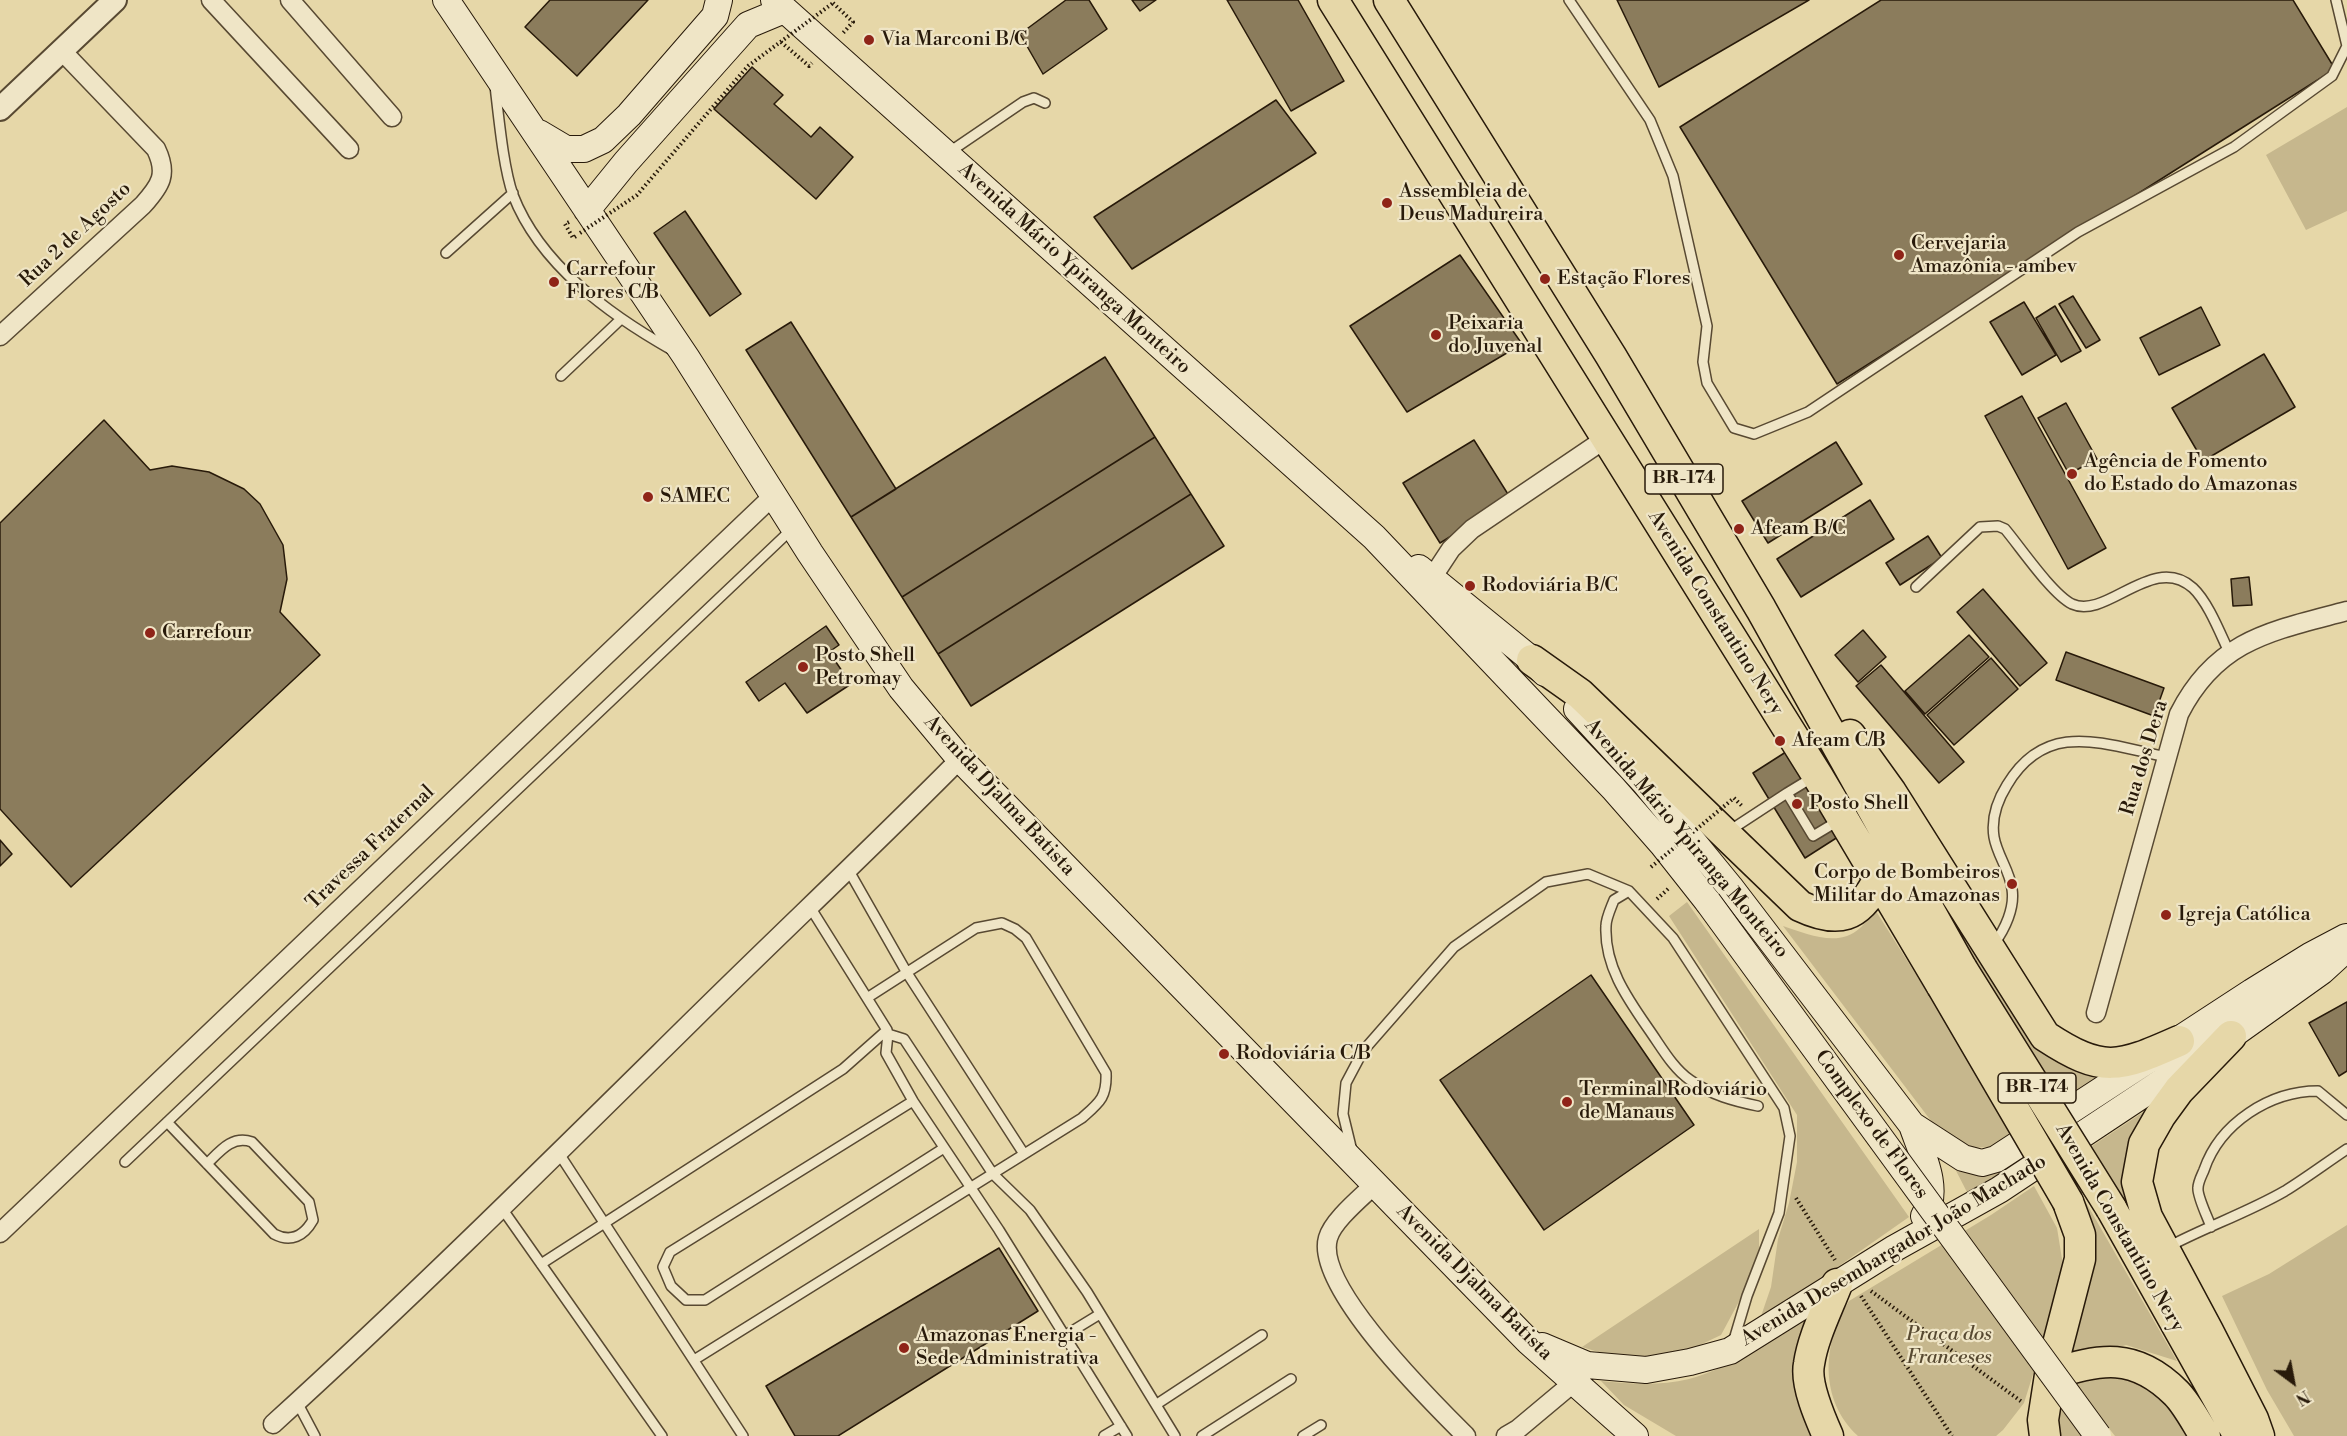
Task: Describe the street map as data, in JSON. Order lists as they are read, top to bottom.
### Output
{
  "streets": {
    "highway": ["BR-174", "Avenida Constantino Nery"],
    "main road": [
      "Avenida Mário Ypiranga Monteiro",
      "Avenida Djalma Batista",
      "Complexo de Flores",
      "Avenida Desembargador João Machado"
    ],
    "street": ["Rua 2 de Agosto", "Rua dos Dera", "Travessa Fraternal"]
  },
  "crossings": [
    ["Avenida Mário Ypiranga Monteiro", "Complexo de Flores"],
    ["Avenida Mário Ypiranga Monteiro", "Avenida Desembargador João Machado"],
    ["BR-174", "Avenida Constantino Nery"],
    ["Avenida Djalma Batista", "Travessa Fraternal"],
    ["Avenida Djalma Batista", "Avenida Desembargador João Machado"]
  ],
  "parks": ["Praça dos Franceses"],
  "places": [
    "Via Marconi B/C",
    "Assembleia de Deus Madureira",
    "Cervejaria Amazônia - ambev",
    "Estação Flores",
    "Carrefour Flores C/B",
    "Peixaria do Juvenal",
    "Agência de Fomento do Estado do Amazonas",
    "SAMEC",
    "Afeam B/C",
    "Rodoviária B/C",
    "Carrefour",
    "Posto Shell Petromay",
    "Afeam C/B",
    "Posto Shell",
    "Corpo de Bombeiros Militar do Amazonas",
    "Igreja Católica",
    "Rodoviária C/B",
    "Terminal Rodoviário de Manaus",
    "Amazonas Energia - Sede Administrativa"
  ],
  "north": "bottom right"
}
